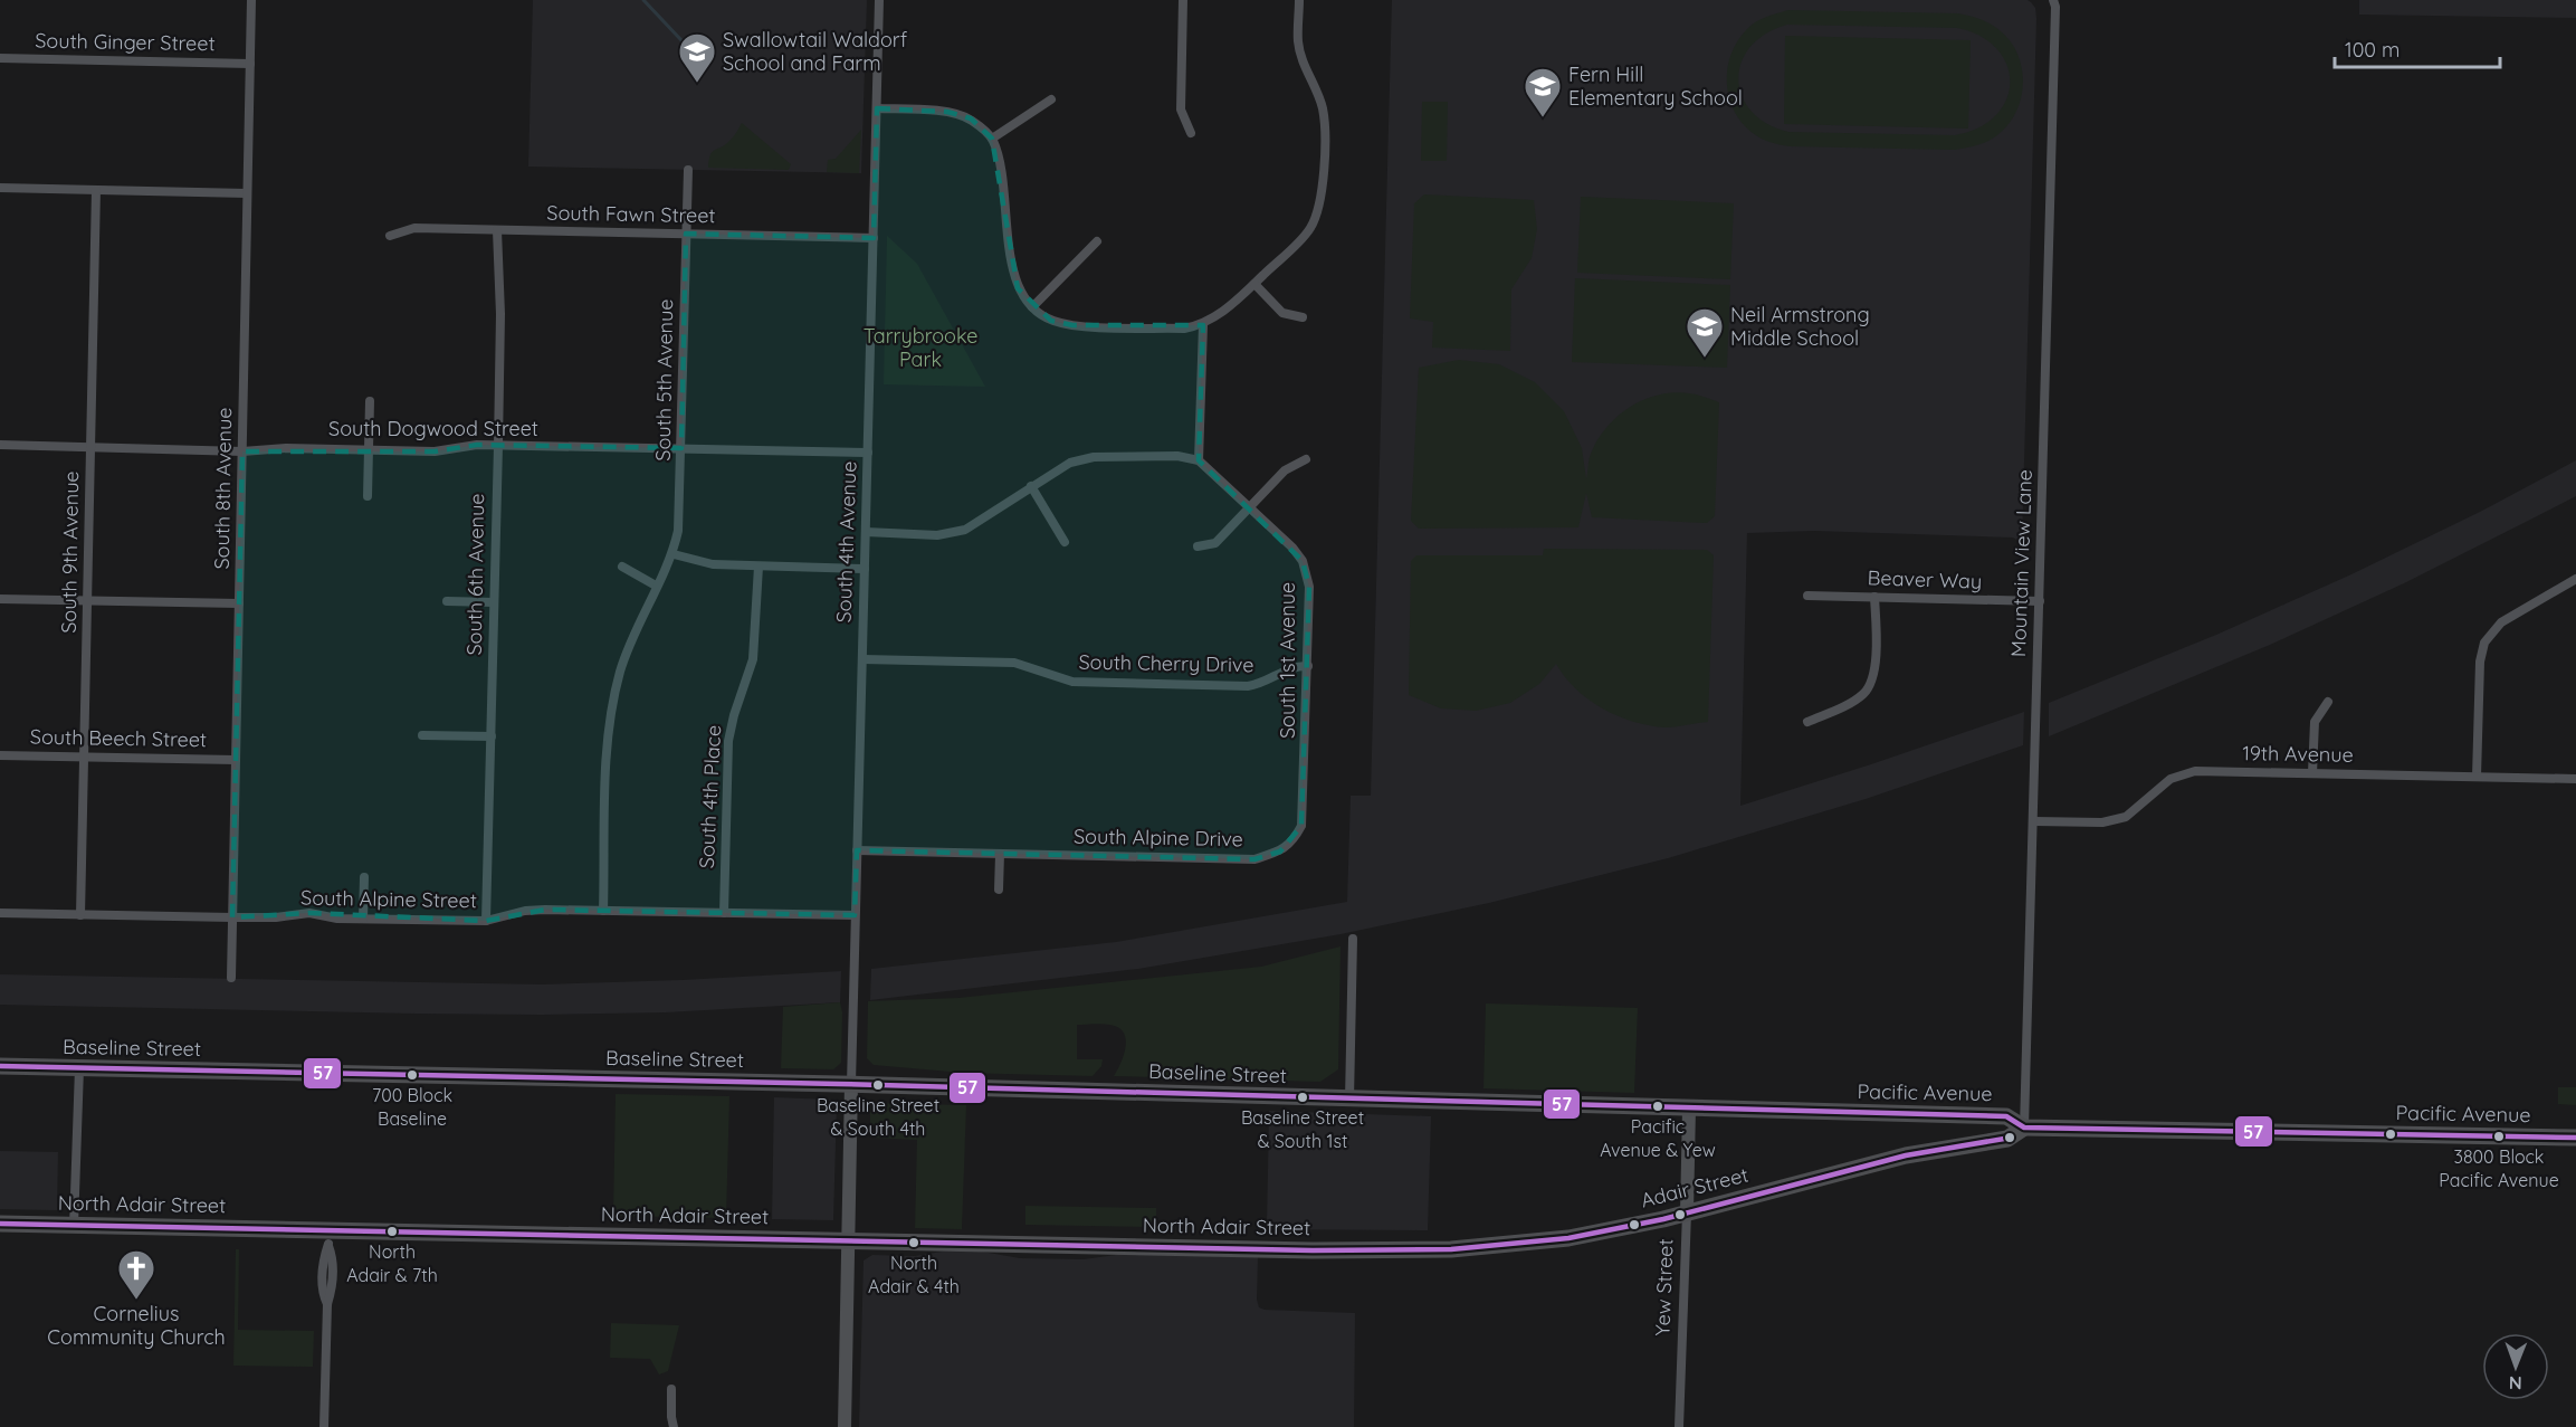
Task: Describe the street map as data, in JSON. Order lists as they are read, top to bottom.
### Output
{
  "streets": {
    "highway": [
      "Baseline Street",
      "Pacific Avenue",
      "Adair Street",
      "North Adair Street"
    ],
    "street": [
      "South Ginger Street",
      "South Fawn Street",
      "South 5th Avenue",
      "South Dogwood Street",
      "South 8th Avenue",
      "South 4th Avenue",
      "South 9th Avenue",
      "Mountain View Lane",
      "South 6th Avenue",
      "Beaver Way",
      "South 1st Avenue",
      "South Cherry Drive",
      "South Beech Street",
      "19th Avenue",
      "South 4th Place",
      "South Alpine Drive",
      "South Alpine Street",
      "Yew Street"
    ]
  },
  "crossings": [
    ["South Ginger Street", "South 8th Avenue"],
    ["South Fawn Street", "South 5th Avenue"],
    ["South Fawn Street", "South 4th Avenue"],
    ["South Fawn Street", "South 6th Avenue"],
    ["South 5th Avenue", "South Dogwood Street"],
    ["South 5th Avenue", "South Alpine Street"],
    ["South Dogwood Street", "South 8th Avenue"],
    ["South Dogwood Street", "South 4th Avenue"],
    ["South Dogwood Street", "South 9th Avenue"],
    ["South Dogwood Street", "South 6th Avenue"],
    ["South 8th Avenue", "South Beech Street"],
    ["South 8th Avenue", "South Alpine Street"],
    ["South 4th Avenue", "South Cherry Drive"],
    ["South 4th Avenue", "South Alpine Drive"],
    ["South 4th Avenue", "South Alpine Street"],
    ["South 4th Avenue", "Baseline Street"],
    ["South 9th Avenue", "South Beech Street"],
    ["South 9th Avenue", "South Alpine Street"],
    ["Mountain View Lane", "Beaver Way"],
    ["Mountain View Lane", "19th Avenue"],
    ["Mountain View Lane", "Pacific Avenue"],
    ["Mountain View Lane", "Adair Street"],
    ["South 6th Avenue", "South Alpine Street"],
    ["South 1st Avenue", "South Cherry Drive"],
    ["South 1st Avenue", "South Alpine Drive"],
    ["South 4th Place", "South Alpine Street"],
    ["Baseline Street", "Pacific Avenue"],
    ["Pacific Avenue", "Adair Street"],
    ["Pacific Avenue", "Yew Street"],
    ["Adair Street", "North Adair Street"],
    ["Adair Street", "Yew Street"]
  ],
  "parks": ["Tarrybrooke Park"],
  "places": {
    "school or university": ["Swallowtail Waldorf School and Farm", "Fern Hill Elementary School", "Neil Armstrong Middle School"],
    "other": [
      "700 Block Baseline",
      "Baseline Street & South 4th",
      "Baseline Street & South 1st",
      "Pacific Avenue & Yew",
      "3800 Block Pacific Avenue",
      "North Adair & 7th",
      "North Adair & 4th"
    ],
    "church": ["Cornelius Community Church"]
  },
  "lines": ["transit line 57"],
  "scale_bar": "100 m",
  "north": "bottom"
}
